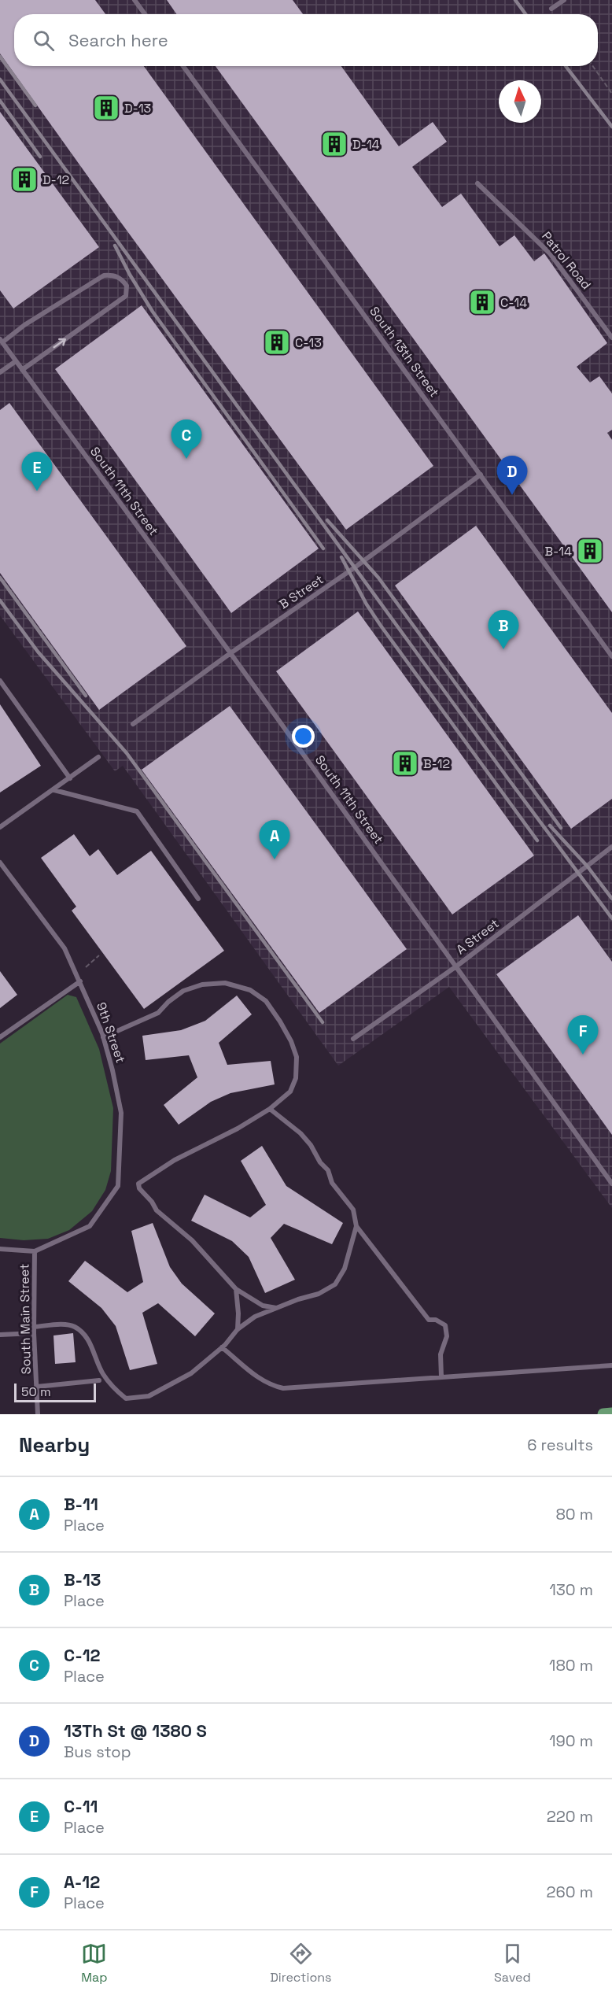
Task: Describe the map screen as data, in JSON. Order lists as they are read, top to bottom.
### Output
{
  "streets": {
    "lane": [
      "Patrol Road",
      "South 13th Street",
      "South 11th Street",
      "B Street",
      "A Street",
      "9th Street",
      "South Main Street"
    ]
  },
  "crossings": [
    ["South 13th Street", "B Street"],
    ["South 11th Street", "B Street"],
    ["South 11th Street", "A Street"],
    ["9th Street", "South Main Street"]
  ],
  "places": {
    "building": [
      "D-13",
      "D-14",
      "D-12",
      "C-14",
      "C-13",
      "B-14",
      "B-12"
    ]
  },
  "scale_bar": "50 m",
  "north": "top",
  "page": {
    "search": "Search here",
    "pins": [
      "C",
      "E",
      "D",
      "B",
      "A",
      "F"
    ],
    "scale": "50 m",
    "heading": ["Nearby", "6 results"],
    "list": [
      {
        "mark": "A",
        "name": "B-11",
        "note": "Place",
        "value": "80 m"
      },
      {
        "mark": "B",
        "name": "B-13",
        "note": "Place",
        "value": "130 m"
      },
      {
        "mark": "C",
        "name": "C-12",
        "note": "Place",
        "value": "180 m"
      },
      {
        "mark": "D",
        "name": "13Th St @ 1380 S",
        "note": "Bus stop",
        "value": "190 m"
      },
      {
        "mark": "E",
        "name": "C-11",
        "note": "Place",
        "value": "220 m"
      },
      {
        "mark": "F",
        "name": "A-12",
        "note": "Place",
        "value": "260 m"
      }
    ],
    "nav": ["Map", "Directions", "Saved"]
  }
}
